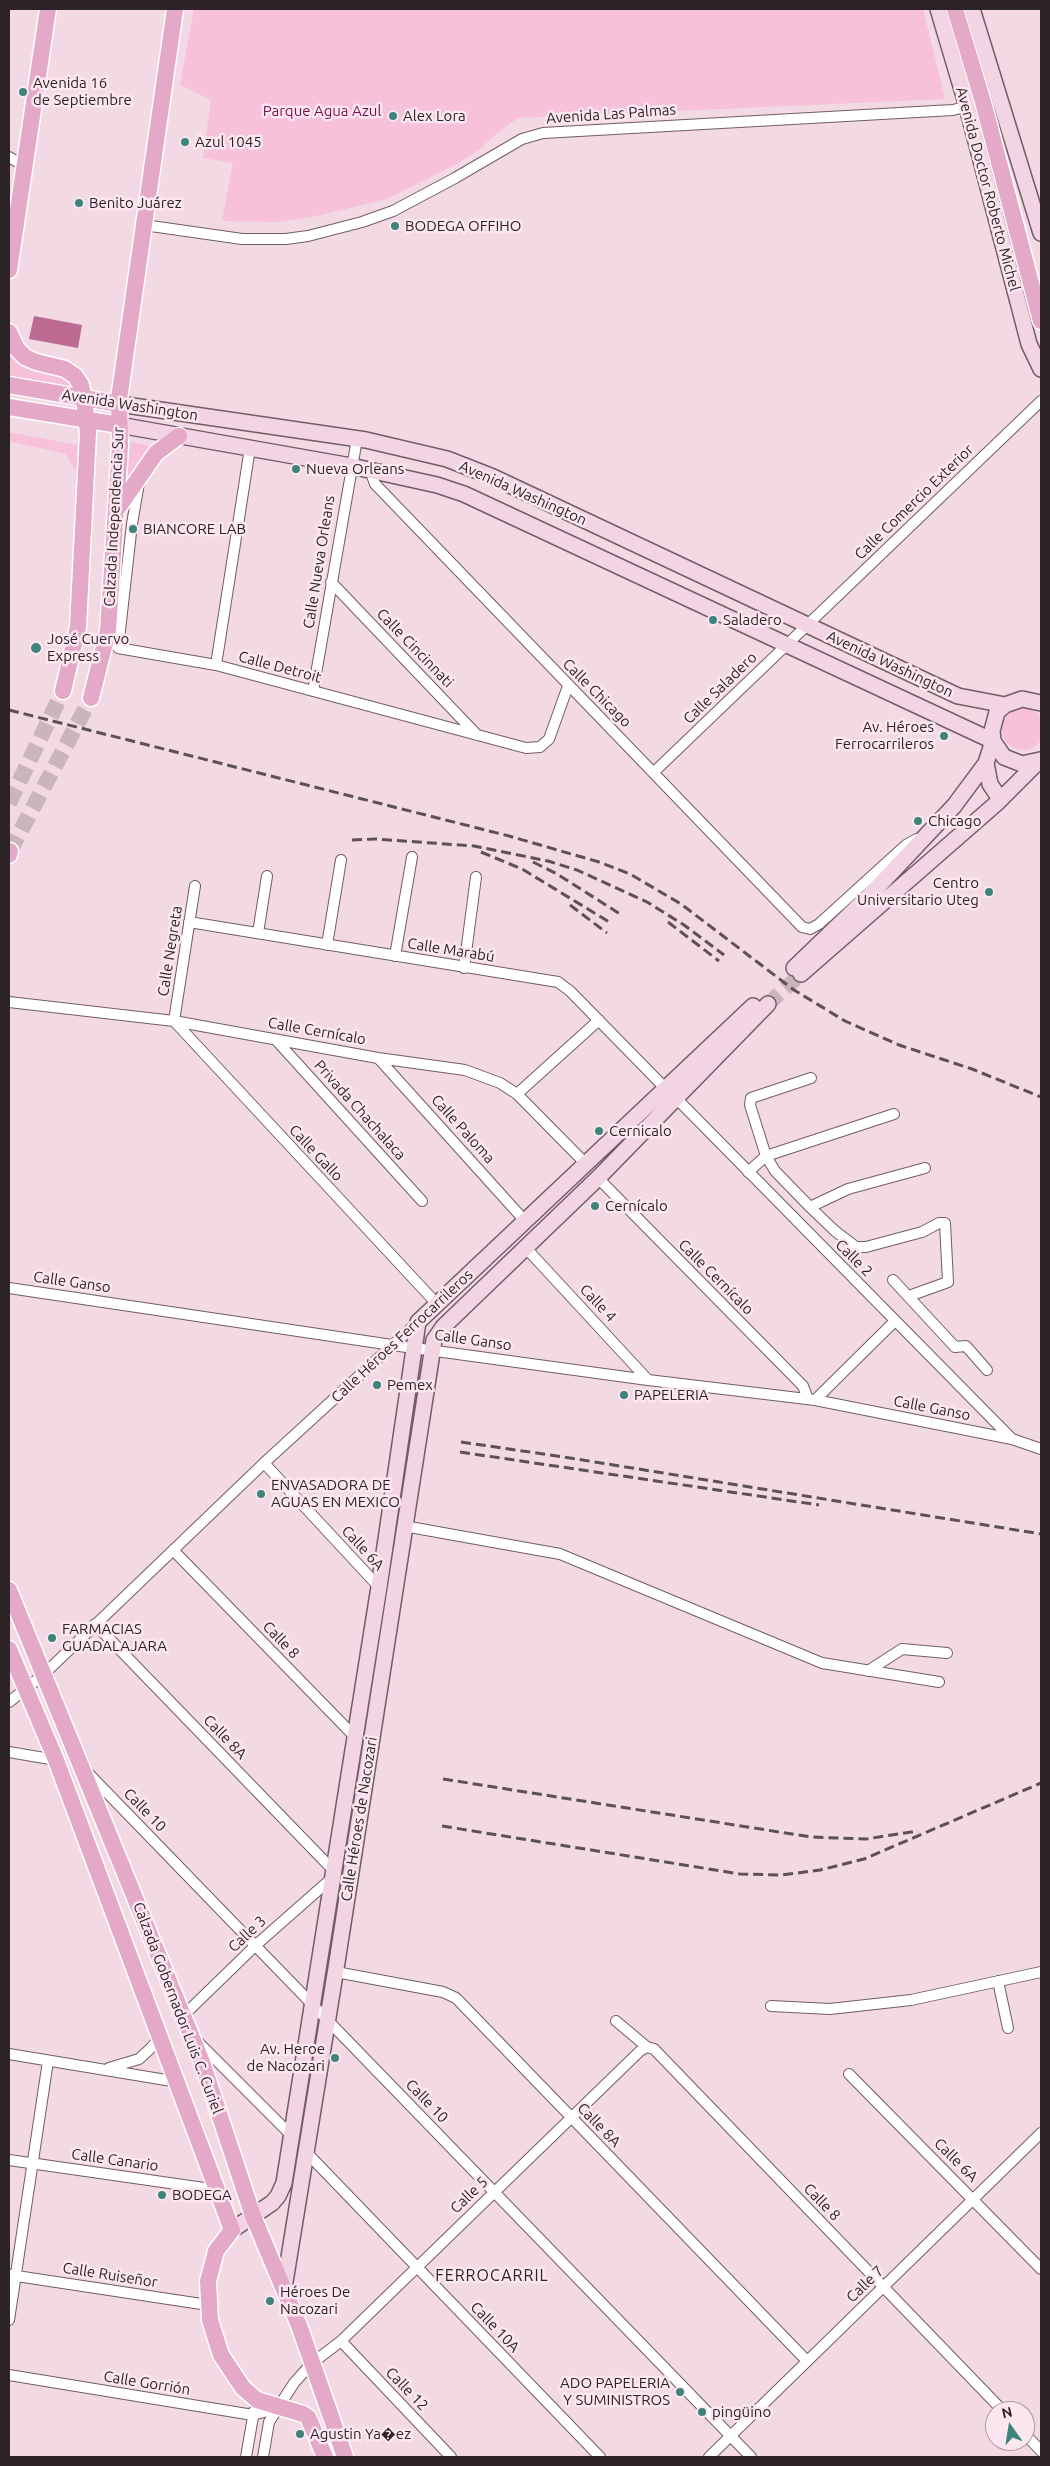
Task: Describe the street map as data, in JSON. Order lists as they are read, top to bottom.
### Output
{
  "streets": {
    "main road": [
      "Avenida Doctor Roberto Michel",
      "Avenida Washington",
      "Calzada Independencia Sur",
      "Calle Héroes Ferrocarrileros",
      "Calle Héroes de Nacozari",
      "Calzada Gobernador Luis C. Curiel"
    ],
    "street": [
      "Avenida Las Palmas",
      "Calle Comercio Exterior",
      "Calle Nueva Orleans",
      "Calle Cincinnati",
      "Calle Detroit",
      "Calle Saladero",
      "Calle Chicago",
      "Calle Marabú",
      "Calle Negreta",
      "Calle Cernícalo",
      "Privada Chachalaca",
      "Calle Paloma",
      "Calle Gallo",
      "Calle 2",
      "Calle Ganso",
      "Calle 4",
      "Calle 6A",
      "Calle 8",
      "Calle 8A",
      "Calle 10",
      "Calle 3",
      "Calle Canario",
      "Calle 5",
      "Calle Ruiseñor",
      "Calle 7",
      "Calle 10A",
      "Calle Gorrión",
      "Calle 12"
    ]
  },
  "crossings": [
    ["Avenida Las Palmas", "Avenida Doctor Roberto Michel"],
    ["Avenida Las Palmas", "Calzada Independencia Sur"],
    ["Avenida Washington", "Calle Comercio Exterior"],
    ["Avenida Washington", "Calzada Independencia Sur"],
    ["Avenida Washington", "Calle Nueva Orleans"],
    ["Avenida Washington", "Calle Saladero"],
    ["Avenida Washington", "Calle Chicago"],
    ["Calle Comercio Exterior", "Calle Saladero"],
    ["Calle Nueva Orleans", "Calle Cincinnati"],
    ["Calle Nueva Orleans", "Calle Detroit"],
    ["Calle Cincinnati", "Calle Detroit"],
    ["Calle Detroit", "Calle Chicago"],
    ["Calle Saladero", "Calle Chicago"],
    ["Calle Marabú", "Calle Negreta"],
    ["Calle Marabú", "Calle 2"],
    ["Calle Marabú", "Calle Héroes Ferrocarrileros"],
    ["Calle Negreta", "Calle Cernícalo"],
    ["Calle Negreta", "Calle Gallo"],
    ["Calle Cernícalo", "Privada Chachalaca"],
    ["Calle Cernícalo", "Calle Paloma"],
    ["Calle Cernícalo", "Calle Gallo"],
    ["Calle Cernícalo", "Calle Ganso"],
    ["Calle Cernícalo", "Calle Héroes Ferrocarrileros"],
    ["Calle Paloma", "Calle Héroes Ferrocarrileros"],
    ["Calle Gallo", "Calle Héroes Ferrocarrileros"],
    ["Calle 2", "Calle Ganso"],
    ["Calle 2", "Calle Héroes Ferrocarrileros"],
    ["Calle Ganso", "Calle 4"],
    ["Calle Ganso", "Calle Héroes Ferrocarrileros"],
    ["Calle Ganso", "Calle Héroes de Nacozari"],
    ["Calle 4", "Calle Héroes Ferrocarrileros"],
    ["Calle Héroes Ferrocarrileros", "Calle 6A"],
    ["Calle Héroes Ferrocarrileros", "Calle 8"],
    ["Calle Héroes Ferrocarrileros", "Calle 8A"],
    ["Calle Héroes Ferrocarrileros", "Calle Héroes de Nacozari"],
    ["Calle Héroes Ferrocarrileros", "Calzada Gobernador Luis C. Curiel"],
    ["Calle 6A", "Calle Héroes de Nacozari"],
    ["Calle 6A", "Calle 7"],
    ["Calle 8", "Calle Héroes de Nacozari"],
    ["Calle 8", "Calle 5"],
    ["Calle 8", "Calle 7"],
    ["Calle 8A", "Calle Héroes de Nacozari"],
    ["Calle 8A", "Calle 3"],
    ["Calle 8A", "Calle 5"],
    ["Calle 8A", "Calle 7"],
    ["Calle 10", "Calle Héroes de Nacozari"],
    ["Calle 10", "Calle 3"],
    ["Calle 10", "Calzada Gobernador Luis C. Curiel"],
    ["Calle 10", "Calle 5"],
    ["Calle 10", "Calle 7"],
    ["Calle Héroes de Nacozari", "Calle 3"],
    ["Calle Héroes de Nacozari", "Calzada Gobernador Luis C. Curiel"],
    ["Calle Héroes de Nacozari", "Calle 10A"],
    ["Calle 3", "Calzada Gobernador Luis C. Curiel"],
    ["Calzada Gobernador Luis C. Curiel", "Calle Canario"],
    ["Calzada Gobernador Luis C. Curiel", "Calle 5"],
    ["Calle 5", "Calle 10A"],
    ["Calle 5", "Calle 12"]
  ],
  "districts": ["FERROCARRIL"],
  "parks": ["Parque Agua Azul"],
  "places": [
    "Avenida 16 de Septiembre",
    "Alex Lora",
    "Azul 1045",
    "Benito Juárez",
    "BODEGA OFFIHO",
    "Nueva Orleans",
    "BIANCORE LAB",
    "Saladero",
    "José Cuervo Express",
    "Av. Héroes Ferrocarrileros",
    "Chicago",
    "Centro Universitario Uteg",
    "Cernicalo",
    "Cernícalo",
    "Pemex",
    "PAPELERIA",
    "ENVASADORA DE AGUAS EN MEXICO",
    "FARMACIAS GUADALAJARA",
    "Av. Heroe de Nacozari",
    "BODEGA",
    "Héroes De Nacozari",
    "ADO PAPELERIA Y SUMINISTROS",
    "pingüino",
    "Agustin Ya�ez"
  ],
  "north": "top"
}
